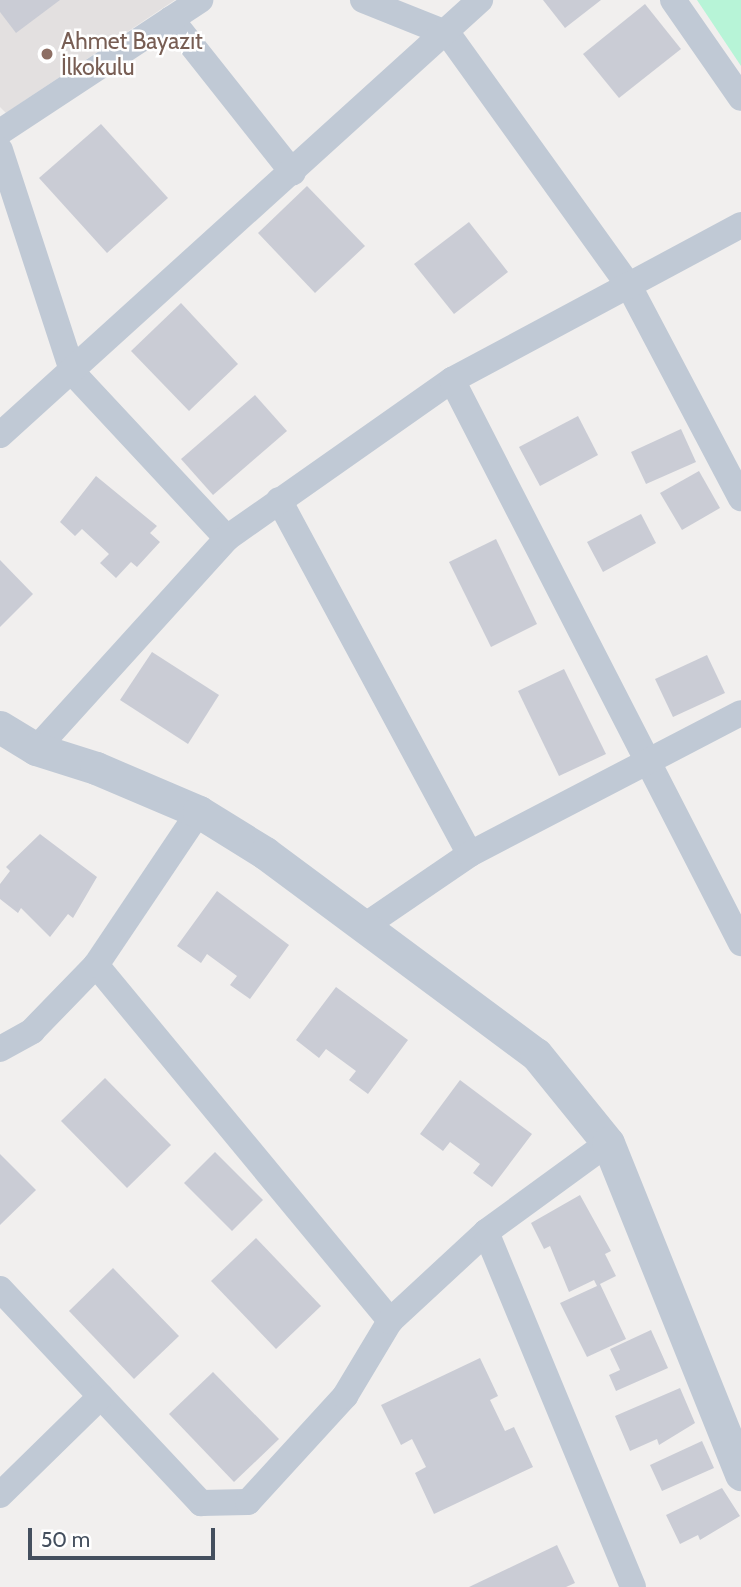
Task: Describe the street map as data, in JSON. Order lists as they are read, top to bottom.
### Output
{
  "places": ["Ahmet Bayazıt İlkokulu"],
  "scale_bar": "50 m"
}
